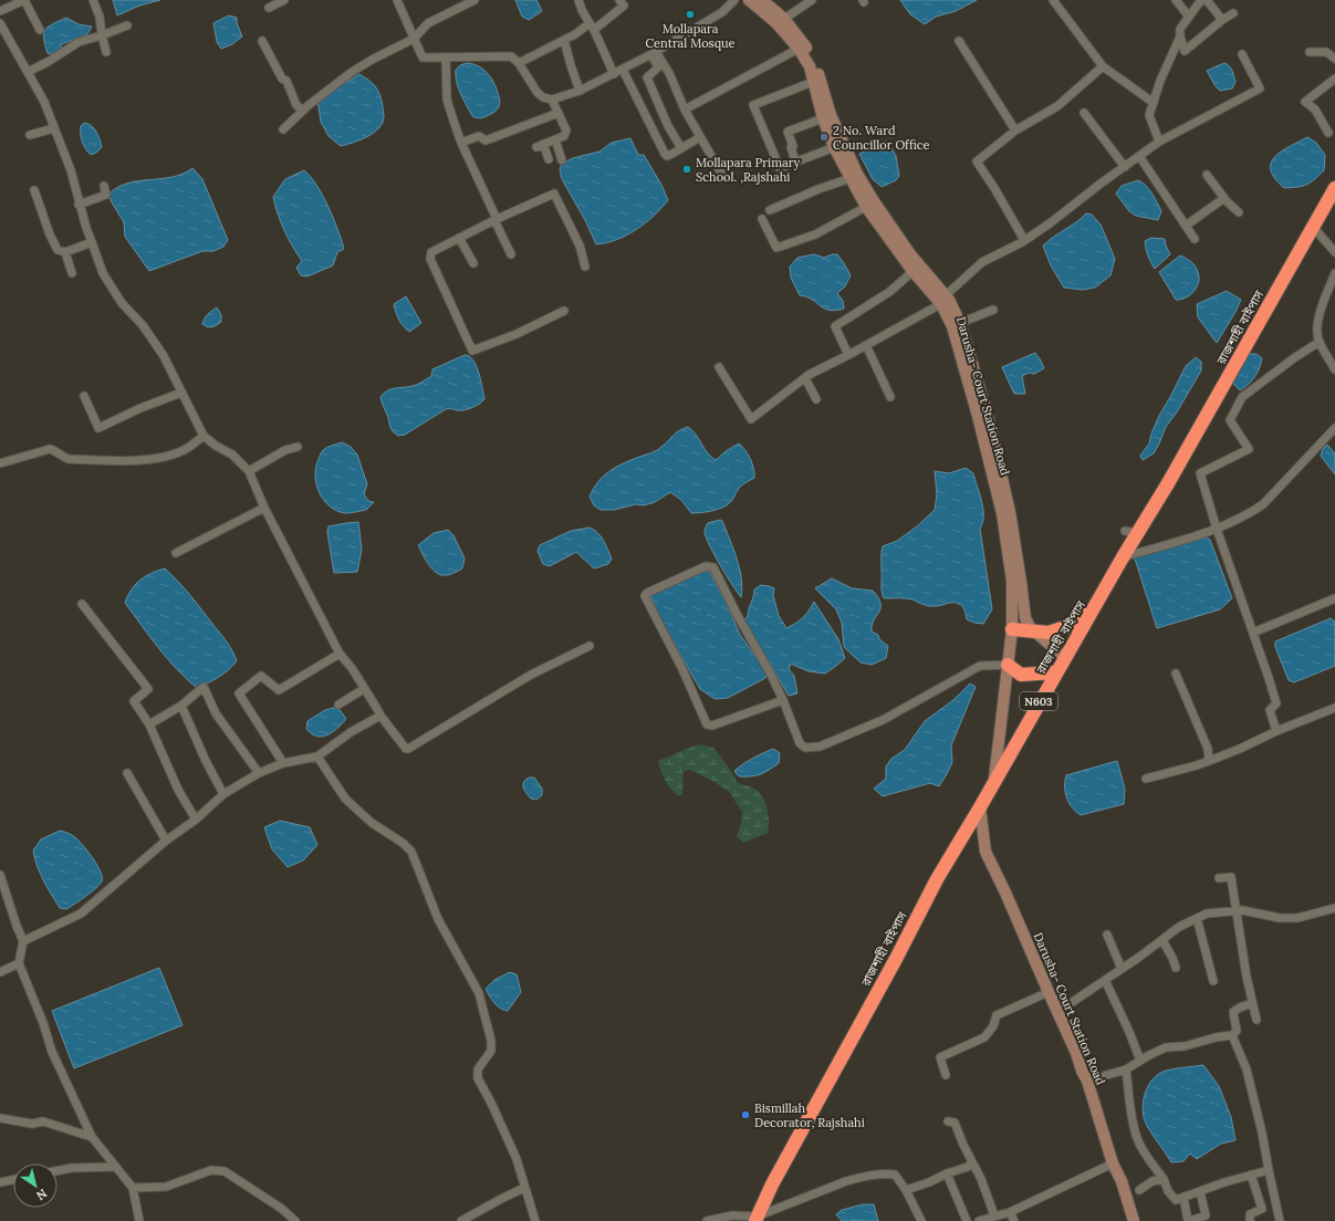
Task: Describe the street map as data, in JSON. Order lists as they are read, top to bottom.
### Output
{
  "streets": {
    "highway": ["রাজশাহী বাইপাস", "N603"],
    "street": ["Darusha- Court Station Road"]
  },
  "crossings": [
    ["রাজশাহী বাইপাস", "Darusha- Court Station Road"]
  ],
  "places": [
    "Mollapara Central Mosque",
    "2 No. Ward Councillor Office",
    "Mollapara Primary School. ,Rajshahi",
    "Bismillah Decorator, Rajshahi"
  ],
  "north": "bottom right"
}
